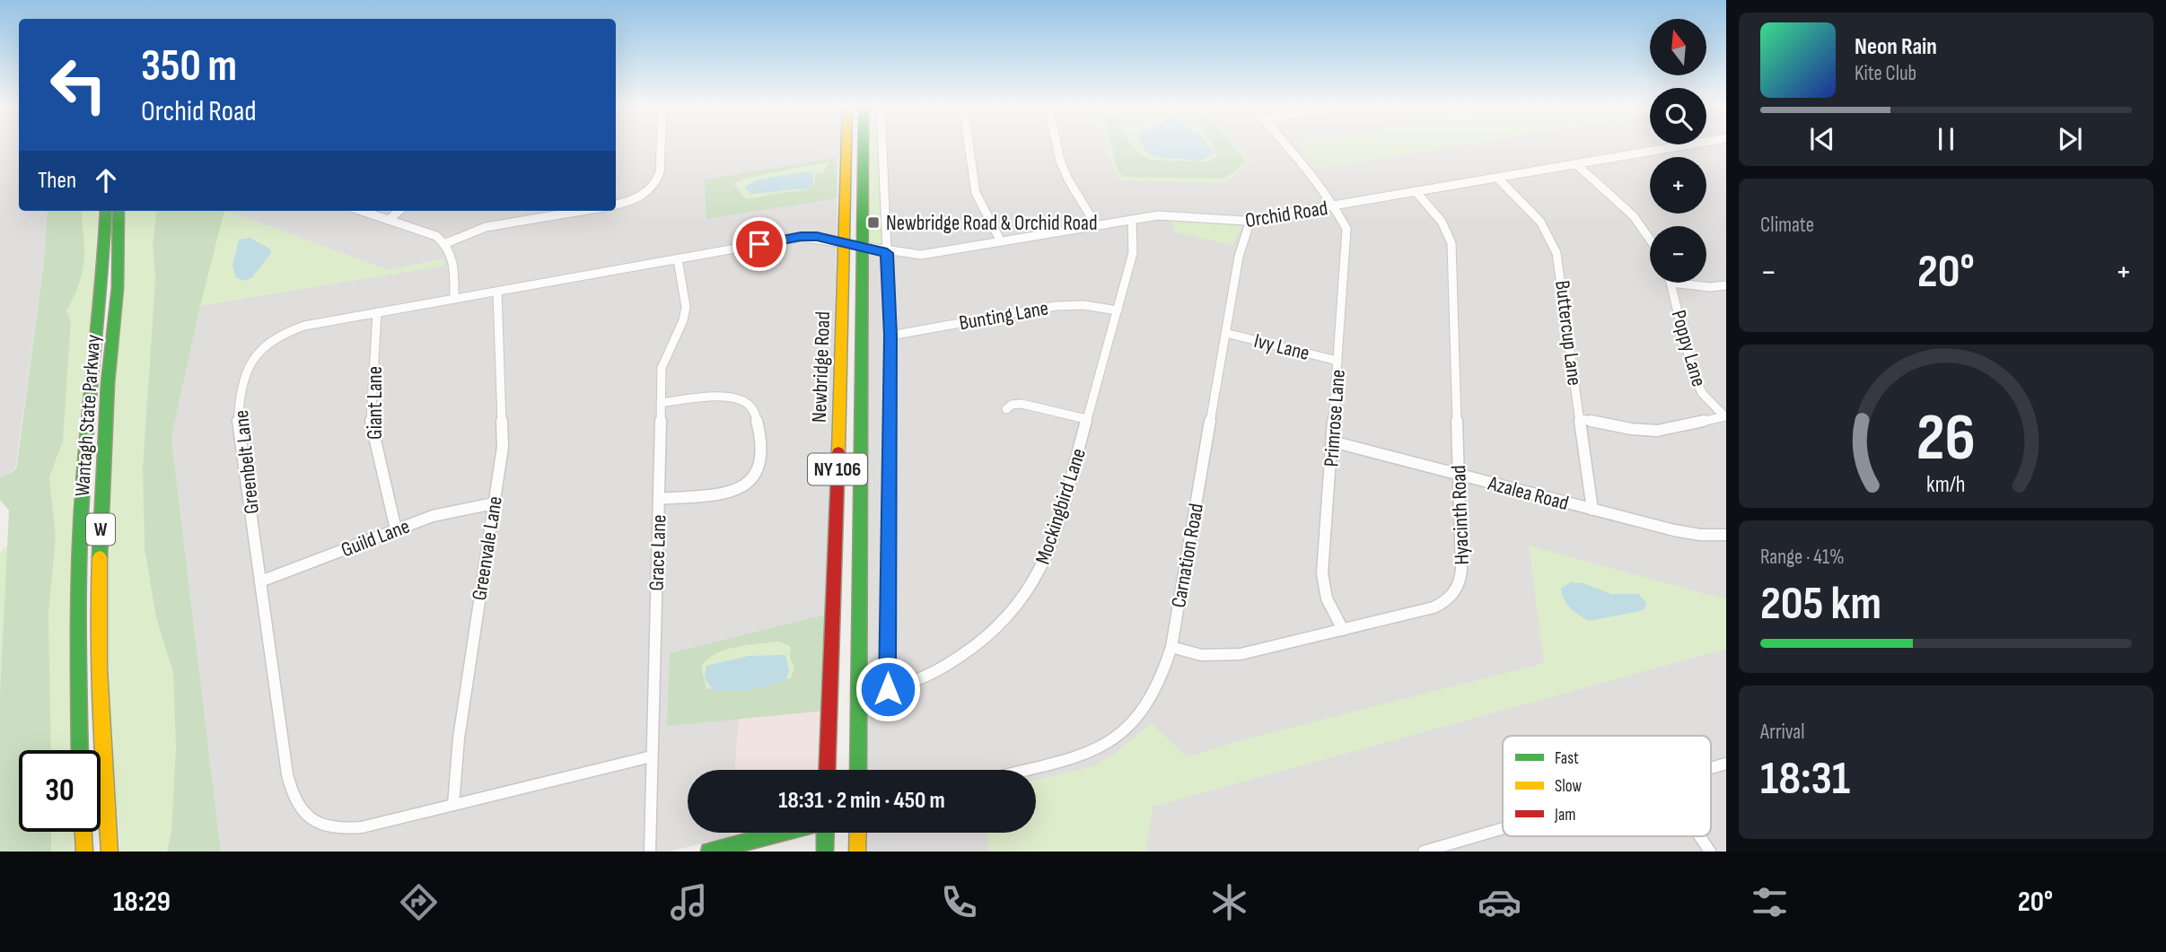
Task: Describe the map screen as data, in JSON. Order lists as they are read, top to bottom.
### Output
{
  "streets": {
    "main road": [
      "Newbridge Road",
      "Wantagh State Parkway",
      "NY 106",
      "W"
    ],
    "street": [
      "Orchid Road",
      "Bunting Lane",
      "Buttercup Lane",
      "Ivy Lane",
      "Poppy Lane",
      "Giant Lane",
      "Primrose Lane",
      "Greenbelt Lane",
      "Azalea Road",
      "Mockingbird Lane",
      "Hyacinth Road",
      "Guild Lane",
      "Greenvale Lane",
      "Grace Lane",
      "Carnation Road"
    ]
  },
  "crossings": [
    ["Orchid Road", "Buttercup Lane"],
    ["Orchid Road", "Newbridge Road"],
    ["Orchid Road", "Primrose Lane"],
    ["Orchid Road", "Greenbelt Lane"],
    ["Orchid Road", "Mockingbird Lane"],
    ["Orchid Road", "Hyacinth Road"],
    ["Orchid Road", "Carnation Road"],
    ["Bunting Lane", "Mockingbird Lane"],
    ["Buttercup Lane", "Azalea Road"],
    ["Ivy Lane", "Primrose Lane"],
    ["Ivy Lane", "Carnation Road"],
    ["Newbridge Road", "Greenbelt Lane"],
    ["Newbridge Road", "Mockingbird Lane"],
    ["Giant Lane", "Greenbelt Lane"],
    ["Giant Lane", "Guild Lane"],
    ["Primrose Lane", "Azalea Road"],
    ["Primrose Lane", "Hyacinth Road"],
    ["Greenbelt Lane", "Guild Lane"],
    ["Greenbelt Lane", "Greenvale Lane"],
    ["Greenbelt Lane", "Grace Lane"],
    ["Azalea Road", "Hyacinth Road"],
    ["Hyacinth Road", "Carnation Road"],
    ["Guild Lane", "Greenvale Lane"]
  ],
  "places": {
    "transit": ["Newbridge Road & Orchid Road"]
  },
  "legend": ["Fast", "Slow", "Jam"],
  "north": "top",
  "page": {
    "map_buttons": ["+", "−"],
    "turn": ["350 m", "Orchid Road"],
    "song": ["Neon Rain", "Kite Club"],
    "then": "Then",
    "tile": [
      "Climate",
      ["Range · 41%", "205 km"],
      ["Arrival", "18:31"]
    ],
    "heat": ["−", "20°", "+"],
    "limit": "30",
    "trip": "18:31 · 2 min · 450 m",
    "tabs": ["18:29", "20°"],
    "gauge": ["26", "km/h"]
  }
}
